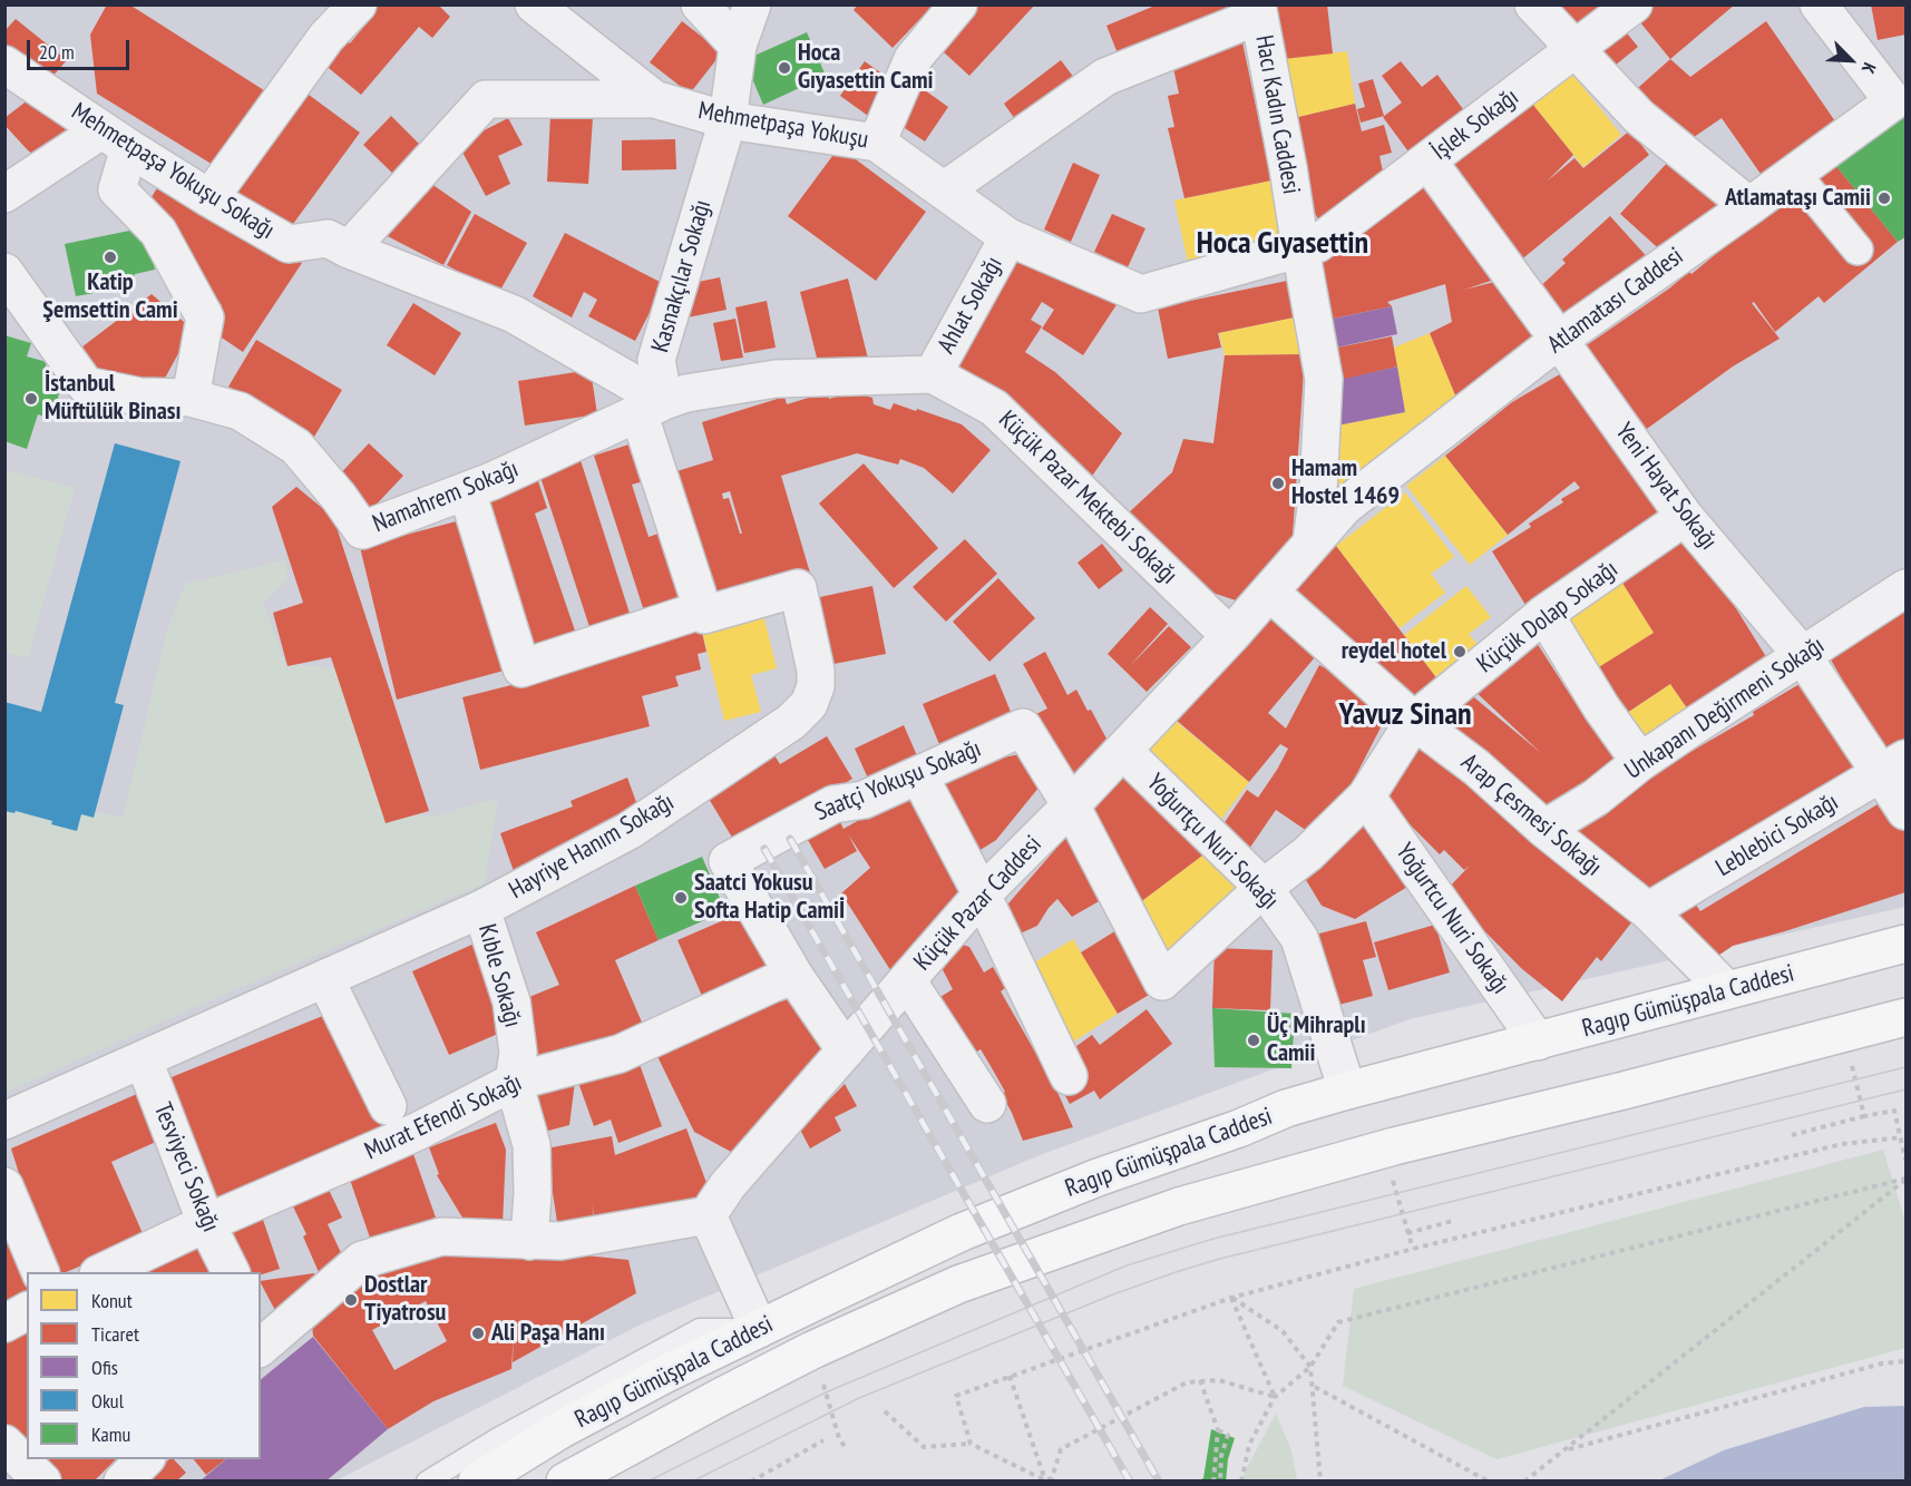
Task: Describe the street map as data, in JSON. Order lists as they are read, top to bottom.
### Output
{
  "streets": {
    "main road": ["Ragıp Gümüşpala Caddesi"],
    "street": [
      "Hacı Kadın Caddesi",
      "İşlek Sokağı",
      "Mehmetpaşa Yokuşu",
      "Mehmetpaşa Yokuşu Sokağı",
      "Kasnakçılar Sokağı",
      "Atlamatası Caddesi",
      "Ahlat Sokağı",
      "Yeni Hayat Sokağı",
      "Namahrem Sokağı",
      "Küçük Pazar Mektebi Sokağı",
      "Küçük Dolap Sokağı",
      "Unkapanı Değirmeni Sokağı",
      "Saatçi Yokuşu Sokağı",
      "Arap Çesmesi Sokağı",
      "Leblebici Sokağı",
      "Yoğurtçu Nuri Sokağı",
      "Hayriye Hanım Sokağı",
      "Küçük Pazar Caddesi",
      "Yoğurtcu Nuri Sokağı",
      "Kıble Sokağı",
      "Murat Efendi Sokağı",
      "Tesviyeci Sokağı"
    ]
  },
  "crossings": [
    ["Hacı Kadın Caddesi", "İşlek Sokağı"],
    ["Hacı Kadın Caddesi", "Mehmetpaşa Yokuşu"],
    ["Hacı Kadın Caddesi", "Küçük Pazar Caddesi"],
    ["İşlek Sokağı", "Mehmetpaşa Yokuşu"],
    ["İşlek Sokağı", "Yeni Hayat Sokağı"],
    ["Mehmetpaşa Yokuşu", "Mehmetpaşa Yokuşu Sokağı"],
    ["Mehmetpaşa Yokuşu", "Kasnakçılar Sokağı"],
    ["Mehmetpaşa Yokuşu", "Ahlat Sokağı"],
    ["Mehmetpaşa Yokuşu Sokağı", "Kasnakçılar Sokağı"],
    ["Mehmetpaşa Yokuşu Sokağı", "Namahrem Sokağı"],
    ["Kasnakçılar Sokağı", "Namahrem Sokağı"],
    ["Atlamatası Caddesi", "Yeni Hayat Sokağı"],
    ["Atlamatası Caddesi", "Küçük Pazar Caddesi"],
    ["Ahlat Sokağı", "Küçük Pazar Mektebi Sokağı"],
    ["Yeni Hayat Sokağı", "Küçük Dolap Sokağı"],
    ["Yeni Hayat Sokağı", "Unkapanı Değirmeni Sokağı"],
    ["Yeni Hayat Sokağı", "Leblebici Sokağı"],
    ["Küçük Pazar Mektebi Sokağı", "Küçük Pazar Caddesi"],
    ["Küçük Dolap Sokağı", "Saatçi Yokuşu Sokağı"],
    ["Küçük Dolap Sokağı", "Arap Çesmesi Sokağı"],
    ["Küçük Dolap Sokağı", "Yoğurtçu Nuri Sokağı"],
    ["Küçük Dolap Sokağı", "Küçük Pazar Caddesi"],
    ["Küçük Dolap Sokağı", "Yoğurtcu Nuri Sokağı"],
    ["Unkapanı Değirmeni Sokağı", "Arap Çesmesi Sokağı"],
    ["Saatçi Yokuşu Sokağı", "Küçük Pazar Caddesi"],
    ["Saatçi Yokuşu Sokağı", "Murat Efendi Sokağı"],
    ["Arap Çesmesi Sokağı", "Leblebici Sokağı"],
    ["Arap Çesmesi Sokağı", "Küçük Pazar Caddesi"],
    ["Arap Çesmesi Sokağı", "Ragıp Gümüşpala Caddesi"],
    ["Yoğurtçu Nuri Sokağı", "Küçük Pazar Caddesi"],
    ["Yoğurtçu Nuri Sokağı", "Ragıp Gümüşpala Caddesi"],
    ["Hayriye Hanım Sokağı", "Kıble Sokağı"],
    ["Hayriye Hanım Sokağı", "Tesviyeci Sokağı"],
    ["Yoğurtcu Nuri Sokağı", "Ragıp Gümüşpala Caddesi"],
    ["Kıble Sokağı", "Murat Efendi Sokağı"],
    ["Murat Efendi Sokağı", "Tesviyeci Sokağı"]
  ],
  "districts": ["Hoca Gıyasettin", "Yavuz Sinan"],
  "places": [
    "Hoca Gıyasettin Cami",
    "Atlamataşı Camii",
    "Katip Şemsettin Cami",
    "İstanbul Müftülük Binası",
    "Hamam Hostel 1469",
    "reydel hotel",
    "Saatci Yokusu Softa Hatip Camiİ",
    "Üç Mihraplı Camii",
    "Dostlar Tiyatrosu",
    "Ali Paşa Hanı"
  ],
  "legend": [
    "Konut",
    "Ticaret",
    "Ofis",
    "Okul",
    "Kamu"
  ],
  "scale_bar": "20 m",
  "north": "bottom right"
}
